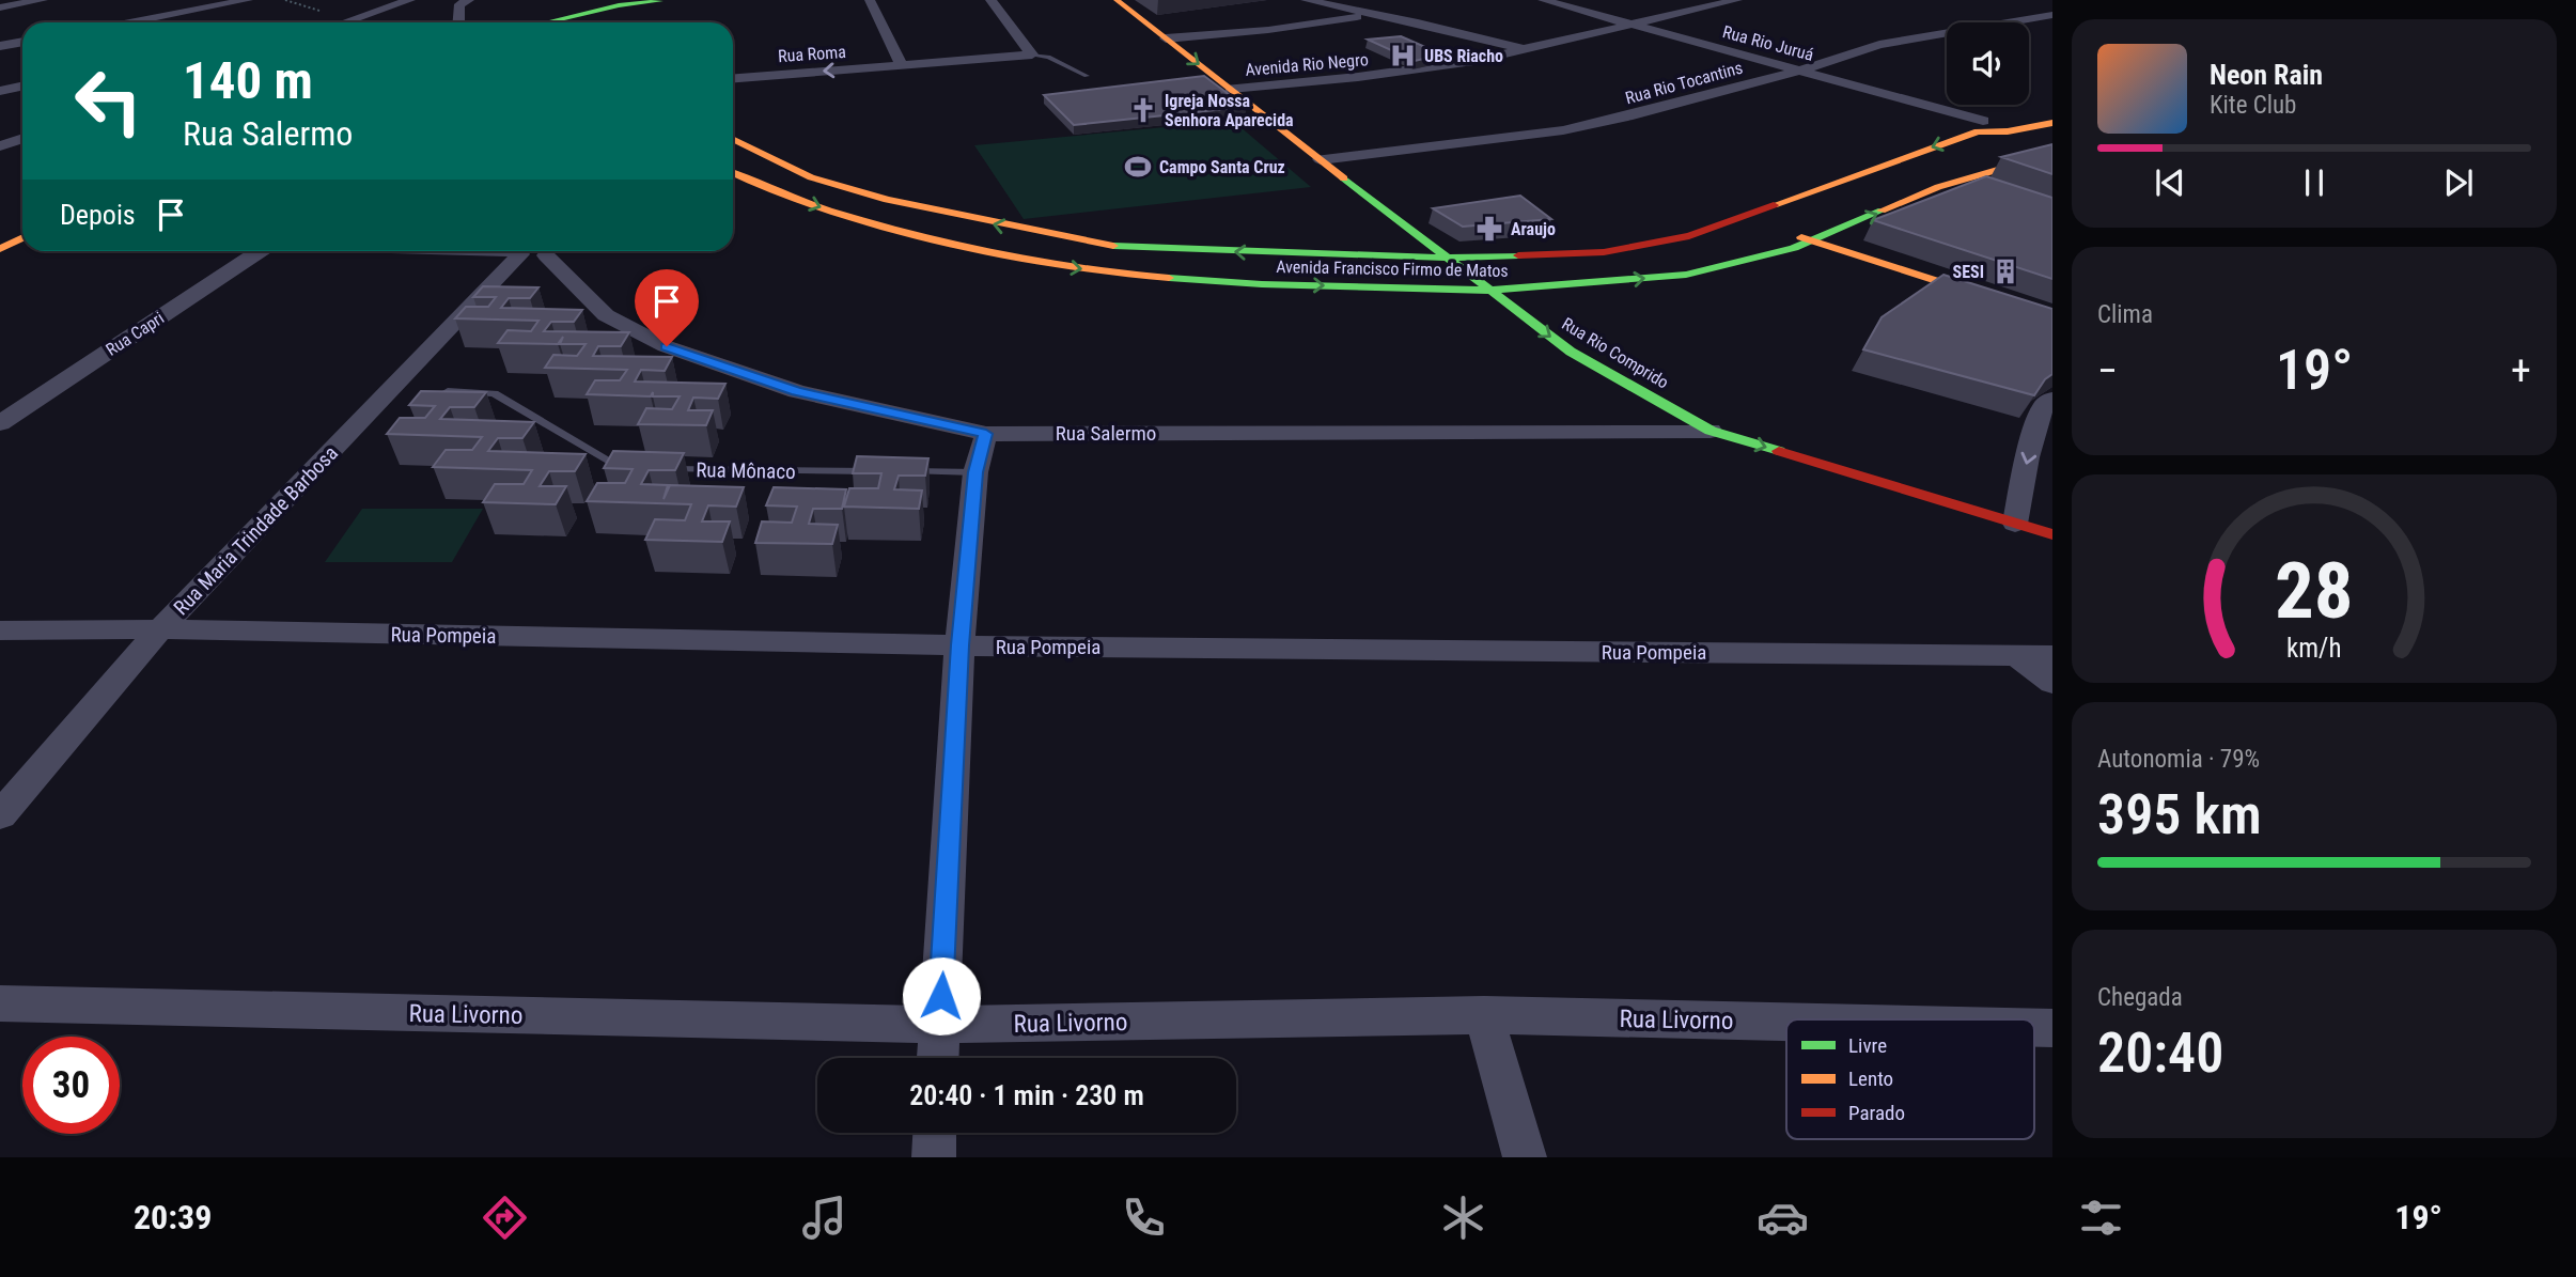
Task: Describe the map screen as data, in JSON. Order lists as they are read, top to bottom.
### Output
{
  "streets": {
    "street": [
      "Rua Rio Juruá",
      "Rua Roma",
      "Avenida Rio Negro",
      "Rua Rio Tocantins",
      "Avenida Francisco Firmo de Matos",
      "Rua Capri",
      "Rua Rio Comprido",
      "Rua Salermo",
      "Rua Maria Trindade Barbosa",
      "Rua Pompeia",
      "Rua Livorno"
    ],
    "lane": ["Rua Mônaco"]
  },
  "crossings": [
    ["Rua Rio Juruá", "Avenida Rio Negro"],
    ["Rua Rio Juruá", "Rua Rio Tocantins"],
    ["Rua Rio Juruá", "Avenida Francisco Firmo de Matos"],
    ["Avenida Rio Negro", "Rua Rio Comprido"],
    ["Rua Rio Tocantins", "Rua Rio Comprido"],
    ["Avenida Francisco Firmo de Matos", "Rua Rio Comprido"],
    ["Rua Rio Comprido", "Rua Salermo"],
    ["Rua Maria Trindade Barbosa", "Rua Pompeia"]
  ],
  "one_way": ["Rua Roma", "Rua Rio Comprido"],
  "places": {
    "hospital": ["UBS Riacho"],
    "church": ["Igreja Nossa Senhora Aparecida"],
    "sports": ["Campo Santa Cruz"],
    "pharmacy": ["Araujo"],
    "building": ["SESI"]
  },
  "legend": ["Livre", "Lento", "Parado"],
  "page": {
    "turn": ["140 m", "Rua Salermo"],
    "song": ["Neon Rain", "Kite Club"],
    "then": "Depois",
    "tile": [
      "Clima",
      ["Autonomia · 79%", "395 km"],
      ["Chegada", "20:40"]
    ],
    "heat": ["−", "19°", "+"],
    "limit": "30",
    "trip": "20:40 · 1 min · 230 m",
    "tabs": ["20:39", "19°"],
    "gauge": ["28", "km/h"]
  }
}
